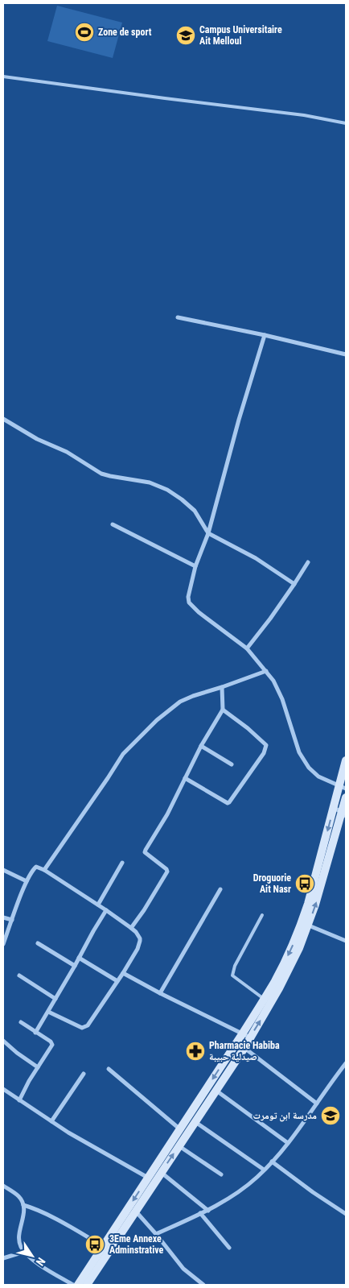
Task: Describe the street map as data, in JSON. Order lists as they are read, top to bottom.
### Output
{
  "places": {
    "sports": ["Zone de sport"],
    "school or university": ["Campus Universitaire Ait Melloul", "مدرسة ابن تومرت"],
    "bus stop": ["Droguorie Ait Nasr", "3Eme Annexe Adminstrative"],
    "pharmacy": ["Pharmacie Habiba صيدلية حبيبة"]
  },
  "north": "bottom right"
}
